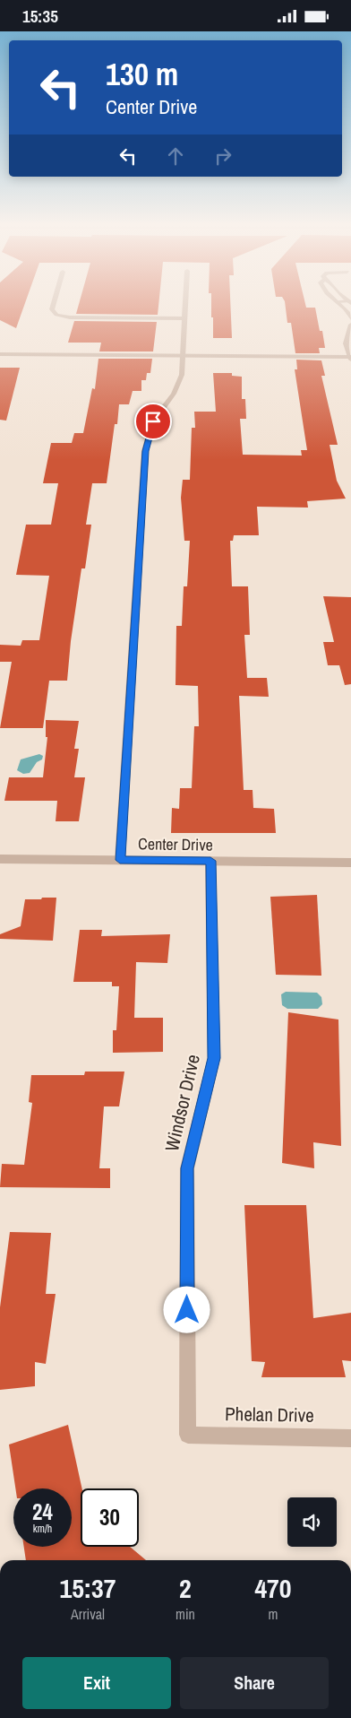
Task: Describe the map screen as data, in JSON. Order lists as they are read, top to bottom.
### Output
{
  "streets": {
    "street": ["Center Drive", "Windsor Drive", "Phelan Drive"]
  },
  "crossings": [
    ["Center Drive", "Windsor Drive"],
    ["Windsor Drive", "Phelan Drive"]
  ],
  "page": {
    "status": "15:35",
    "turn": ["130 m", "Center Drive"],
    "speed": "24 km/h",
    "limit": "30",
    "eta": [
      "15:37",
      "Arrival",
      "2",
      "min",
      "470",
      "m"
    ],
    "buttons": ["Exit", "Share"]
  }
}
